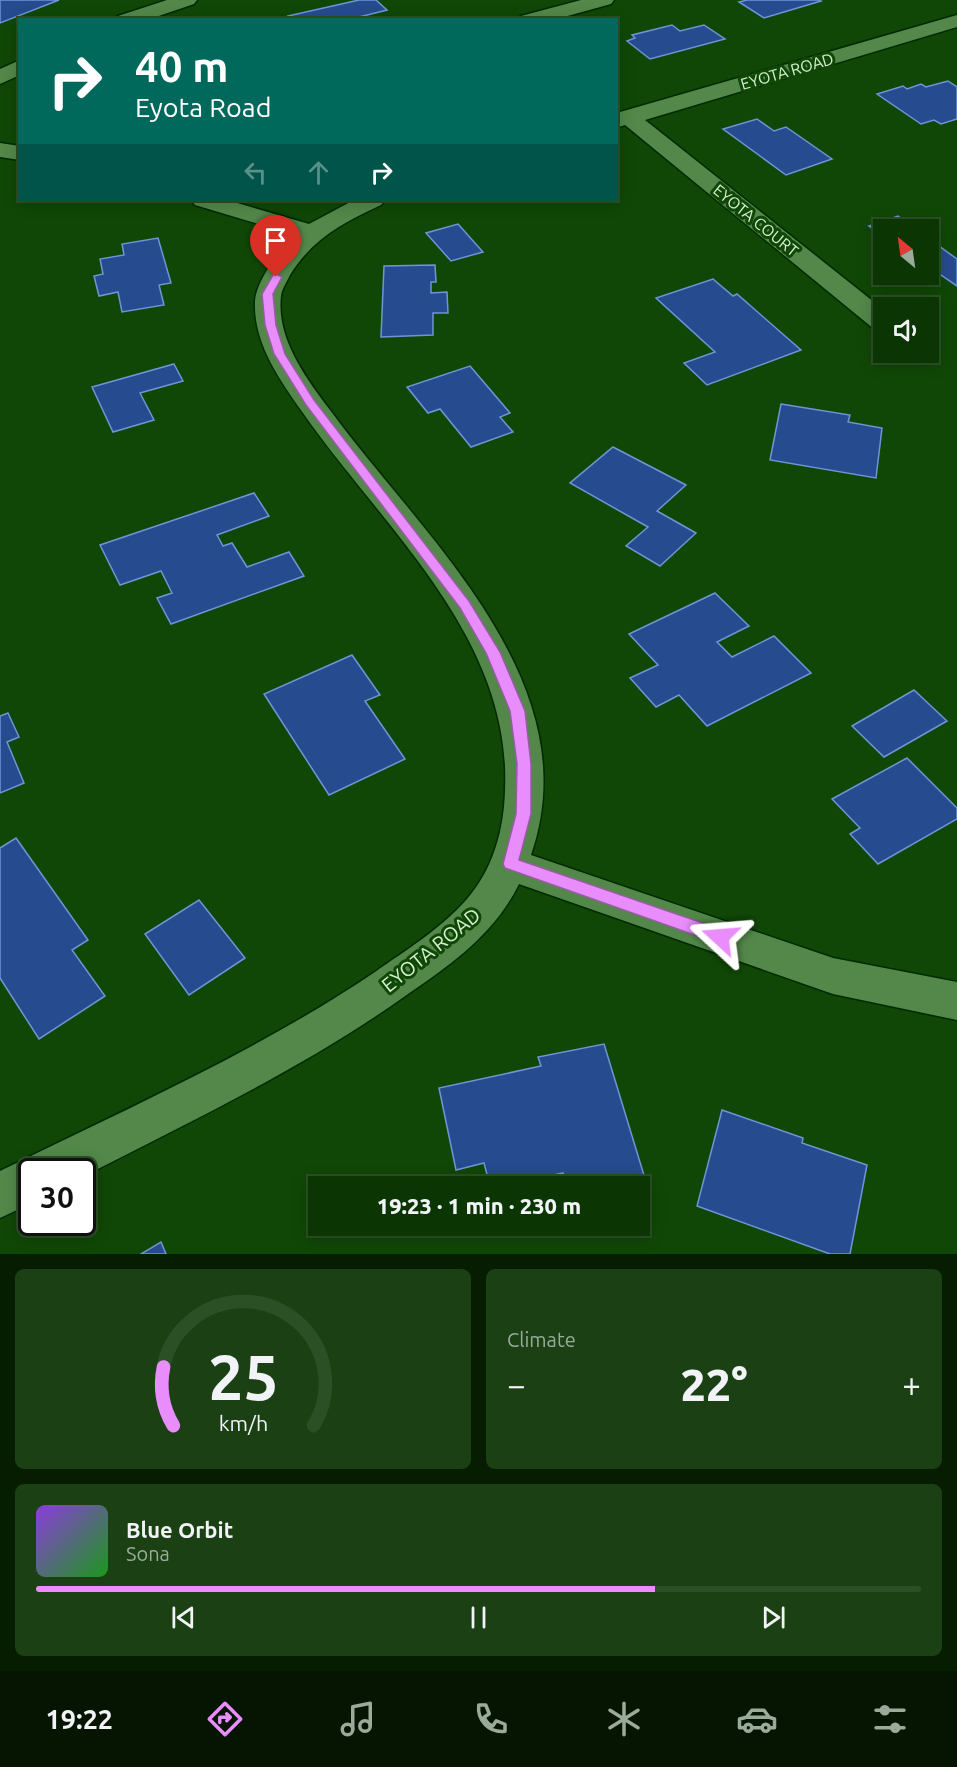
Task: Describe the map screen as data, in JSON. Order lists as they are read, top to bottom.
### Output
{
  "streets": {
    "street": ["EYOTA ROAD", "EYOTA COURT"]
  },
  "crossings": [
    ["EYOTA ROAD", "EYOTA COURT"]
  ],
  "north": "top left",
  "page": {
    "turn": ["40 m", "Eyota Road"],
    "limit": "30",
    "trip": "19:23 · 1 min · 230 m",
    "tile": "Climate",
    "heat": ["−", "22°", "+"],
    "song": ["Blue Orbit", "Sona"],
    "tabs": "19:22",
    "gauge": ["25", "km/h"]
  }
}
